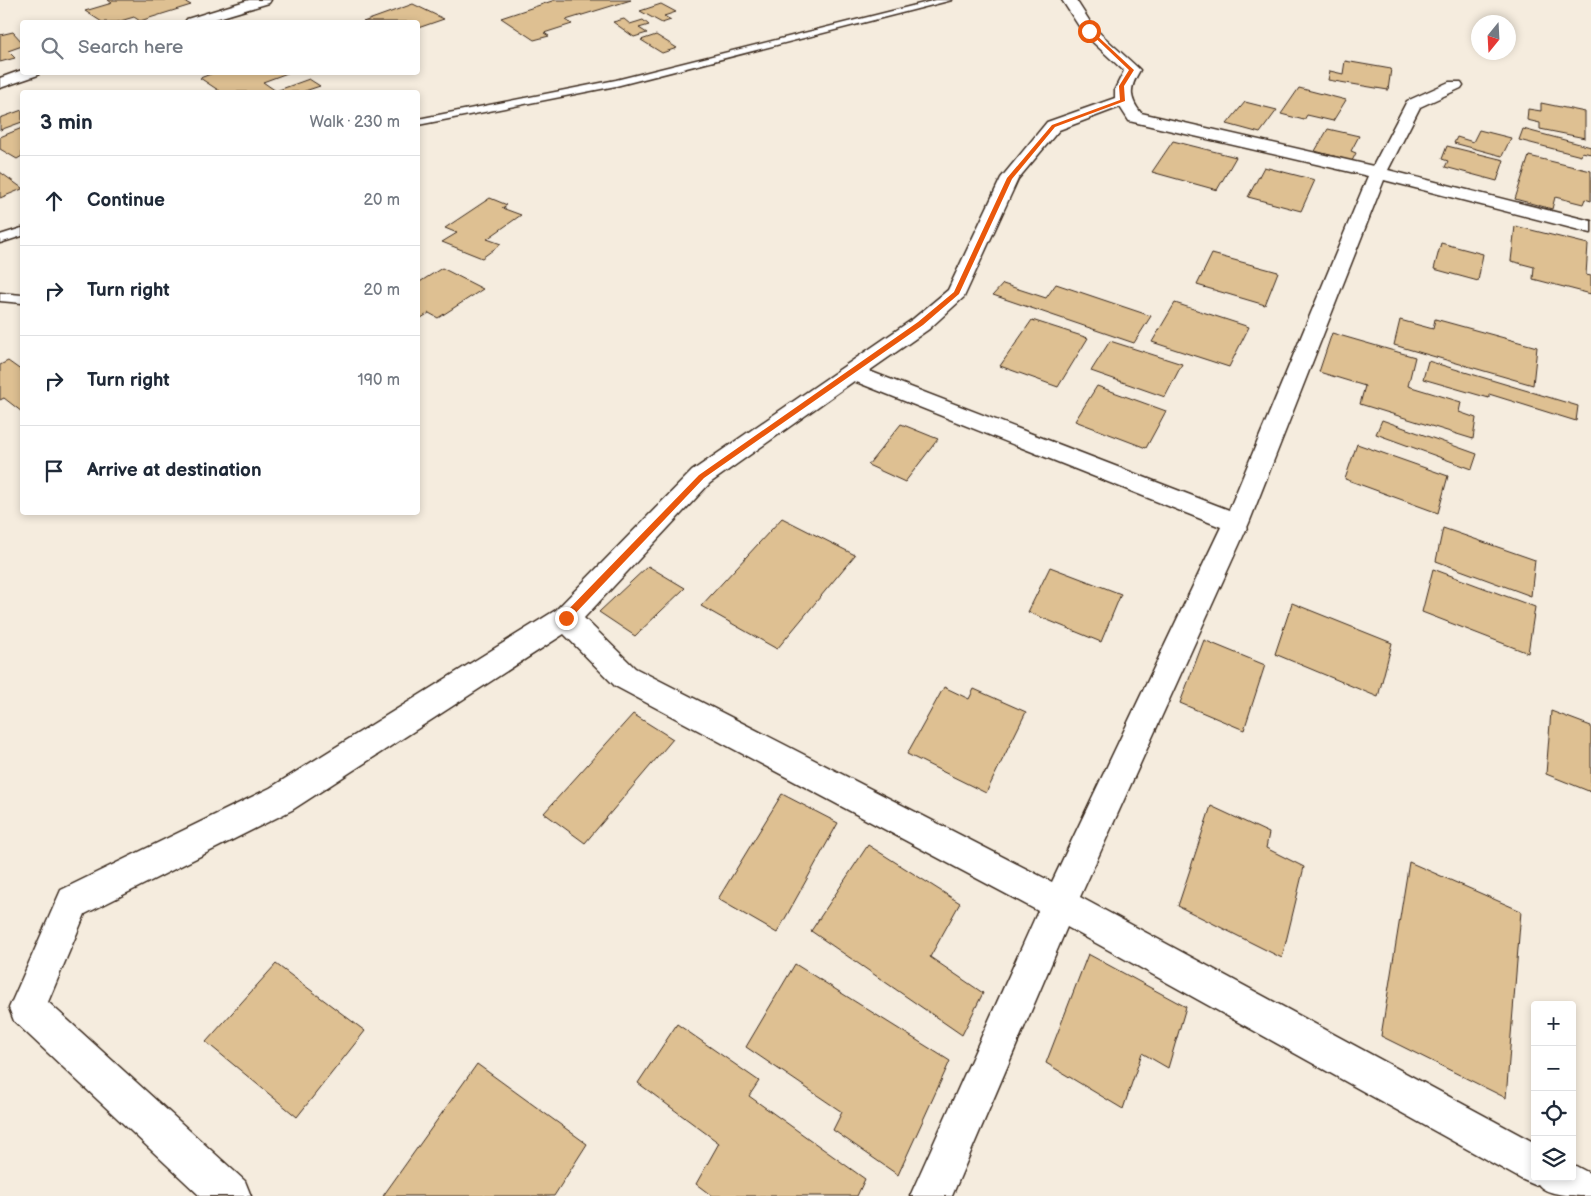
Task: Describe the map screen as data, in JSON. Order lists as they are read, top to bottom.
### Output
{
  "north": "bottom",
  "page": {
    "search": "Search here",
    "heading": ["3 min", "Walk · 230 m"],
    "list": [
      ["Continue", "20 m"],
      ["Turn right", "20 m"],
      ["Turn right", "190 m"],
      "Arrive at destination"
    ],
    "map_buttons": ["+", "−"]
  }
}
